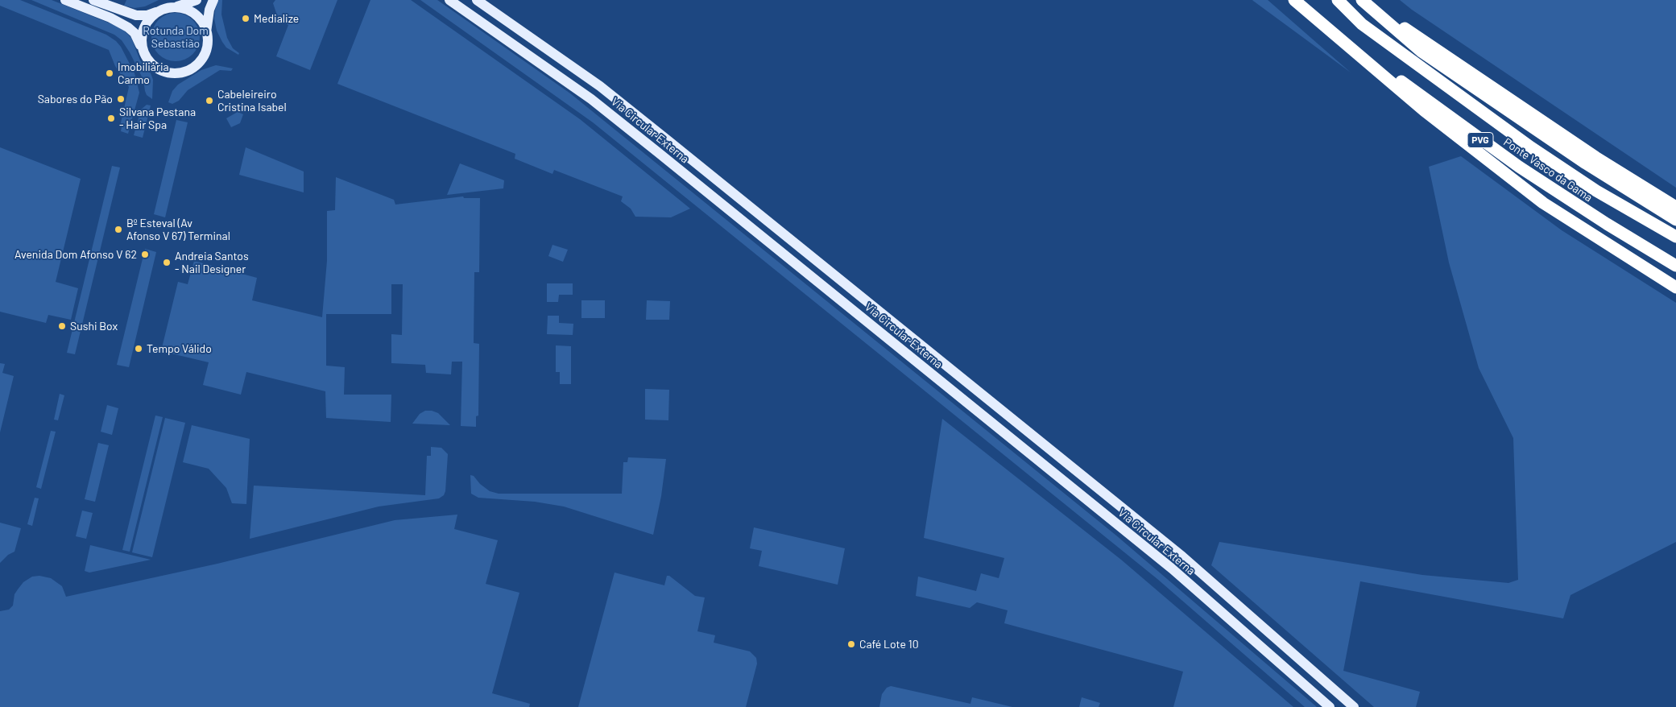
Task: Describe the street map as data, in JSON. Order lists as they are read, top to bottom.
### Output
{
  "streets": {
    "highway": ["PVG", "Ponte Vasco da Gama"],
    "main road": ["Via Circular Externa"]
  },
  "parks": ["Rotunda Dom Sebastião"],
  "places": [
    "Medialize",
    "Imobiliária Carmo",
    "Sabores do Pão",
    "Cabeleireiro Cristina Isabel",
    "Silvana Pestana - Hair Spa",
    "Bº Esteval (Av Afonso V 67) Terminal",
    "Avenida Dom Afonso V 62",
    "Andreia Santos - Nail Designer",
    "Sushi Box",
    "Tempo Válido",
    "Café Lote 10"
  ]
}
